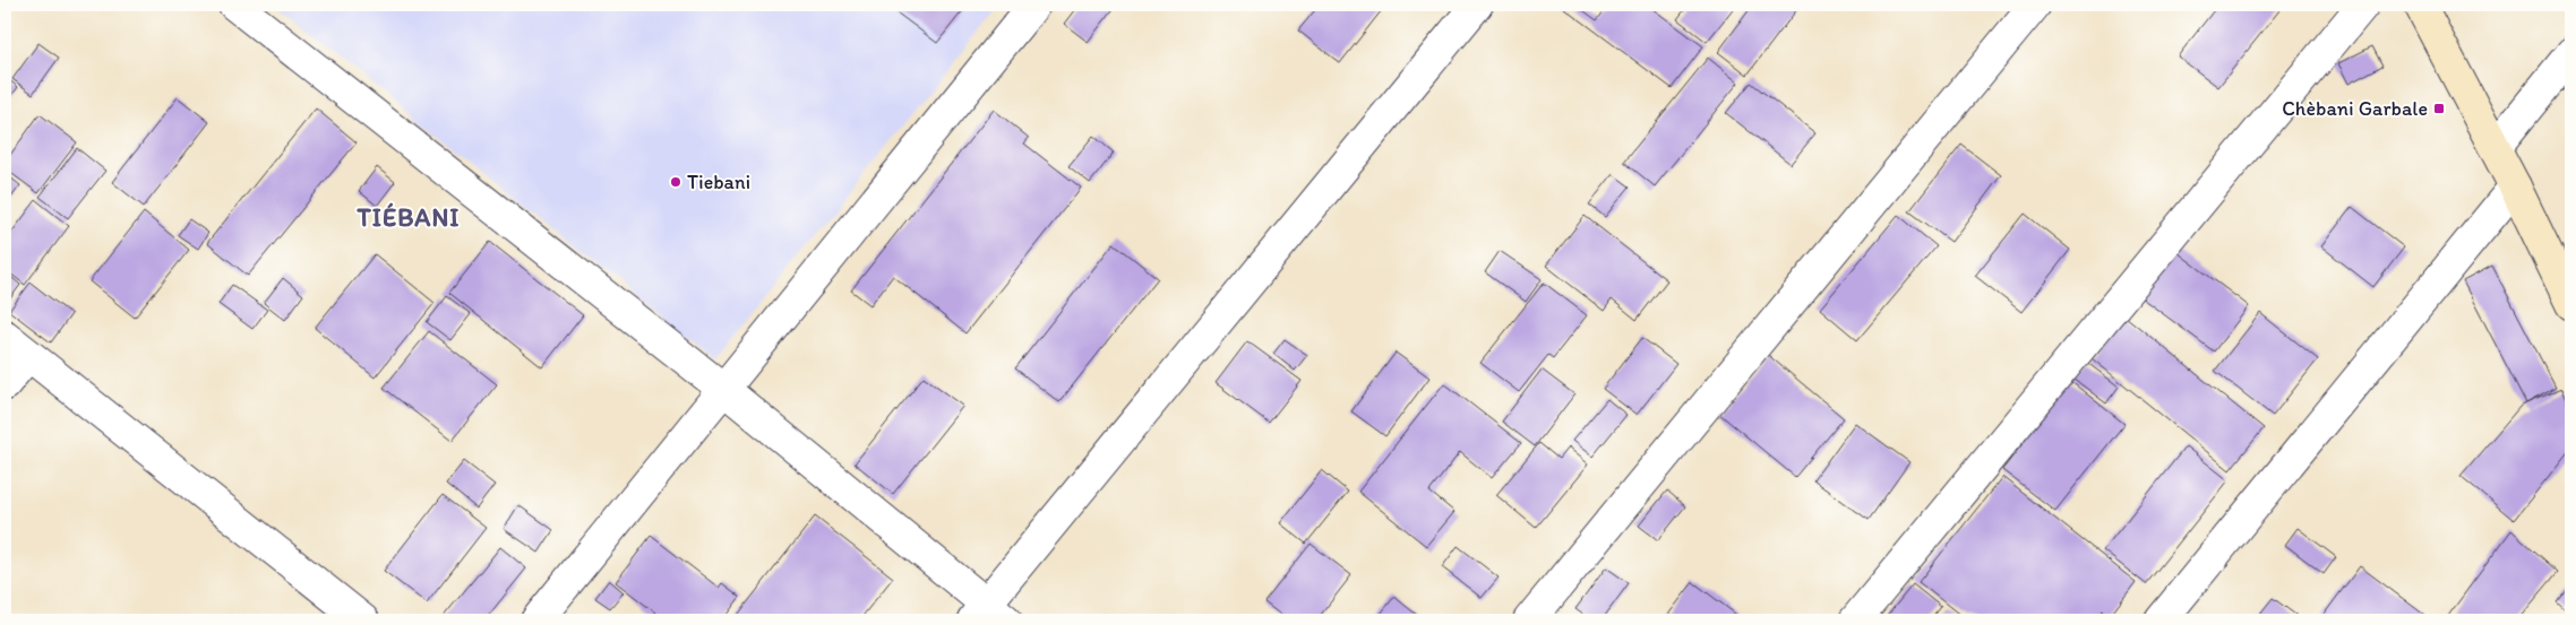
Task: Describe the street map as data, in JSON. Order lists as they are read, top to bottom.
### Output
{
  "districts": ["TIÉBANI"],
  "places": {
    "transit": ["Chèbani Garbale"],
    "other": ["Tiebani"]
  }
}
